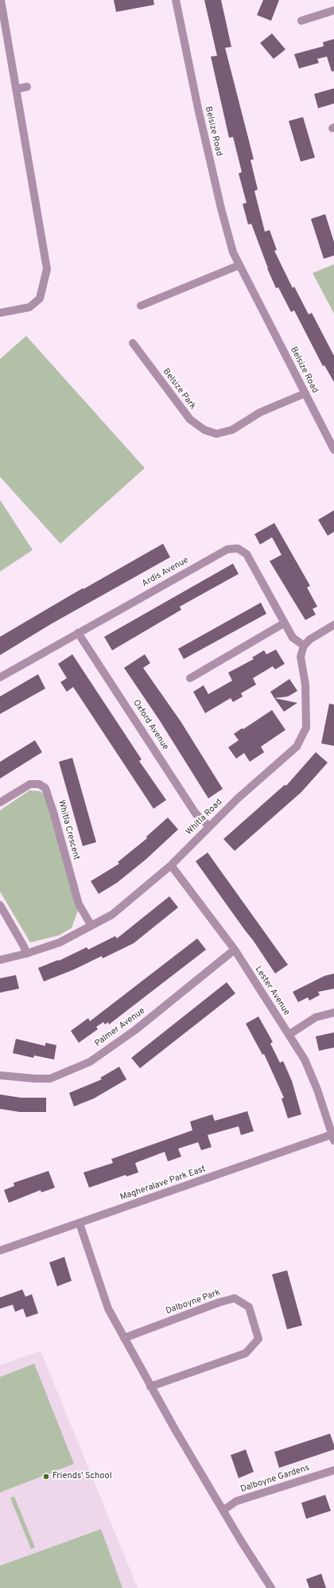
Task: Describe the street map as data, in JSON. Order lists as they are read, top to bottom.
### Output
{
  "streets": {
    "street": [
      "Belsize Road",
      "Belsize Park",
      "Ardis Avenue",
      "Oxford Avenue",
      "Whitla Road",
      "Whitla Crescent",
      "Lester Avenue",
      "Palmer Avenue",
      "Magheralave Park East",
      "Dalboyne Park",
      "Dalboyne Gardens"
    ]
  },
  "crossings": [
    ["Belsize Road", "Belsize Park"],
    ["Ardis Avenue", "Oxford Avenue"],
    ["Ardis Avenue", "Whitla Road"],
    ["Oxford Avenue", "Whitla Road"],
    ["Whitla Road", "Whitla Crescent"],
    ["Whitla Road", "Lester Avenue"],
    ["Lester Avenue", "Palmer Avenue"],
    ["Lester Avenue", "Magheralave Park East"]
  ],
  "places": ["Friends' School"]
}
